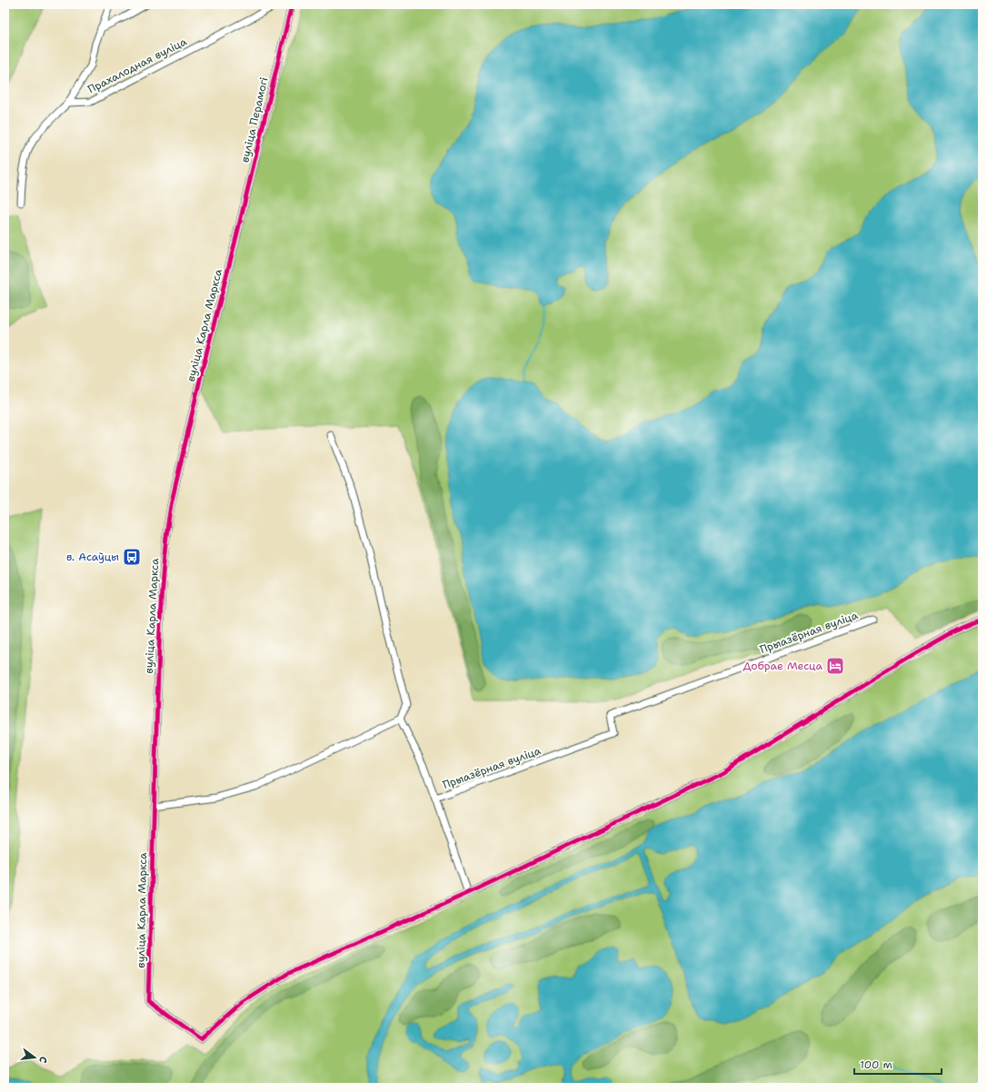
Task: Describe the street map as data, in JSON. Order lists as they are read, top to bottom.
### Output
{
  "streets": {
    "street": [
      "Прахалодная вуліца",
      "вуліца Перамогі",
      "вуліца Карла Маркса",
      "Прыазёрная вуліца"
    ]
  },
  "crossings": [
    ["вуліца Перамогі", "вуліца Карла Маркса"]
  ],
  "places": {
    "bus stop": ["в. Асаўцы"],
    "hotel": ["Добрае Месца"]
  },
  "scale_bar": "100 m",
  "north": "right"
}
